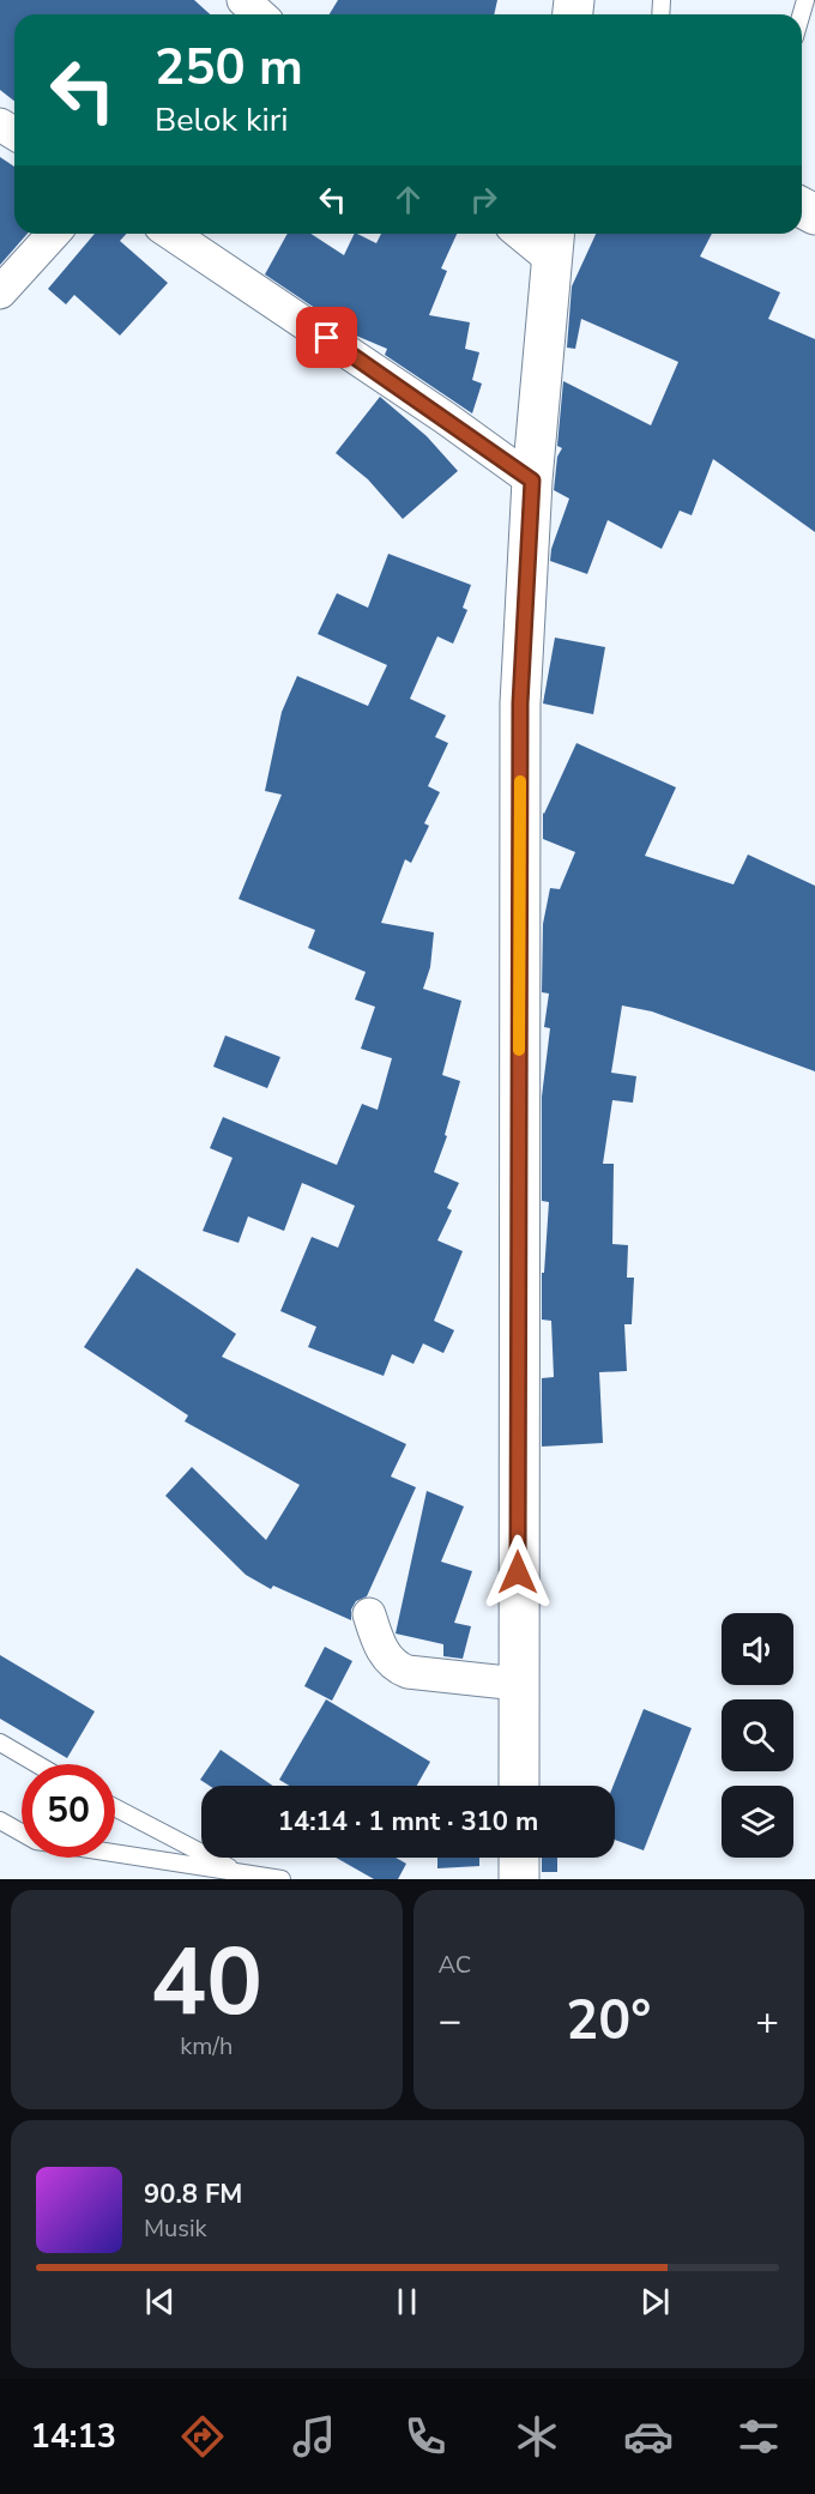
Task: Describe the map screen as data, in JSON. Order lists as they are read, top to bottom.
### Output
{
  "page": {
    "turn": ["250 m", "Belok kiri"],
    "limit": "50",
    "trip": "14:14 · 1 mnt · 310 m",
    "tile": [
      ["40", "km/h"],
      "AC"
    ],
    "heat": ["−", "20°", "+"],
    "song": ["90.8 FM", "Musik"],
    "tabs": "14:13"
  }
}
